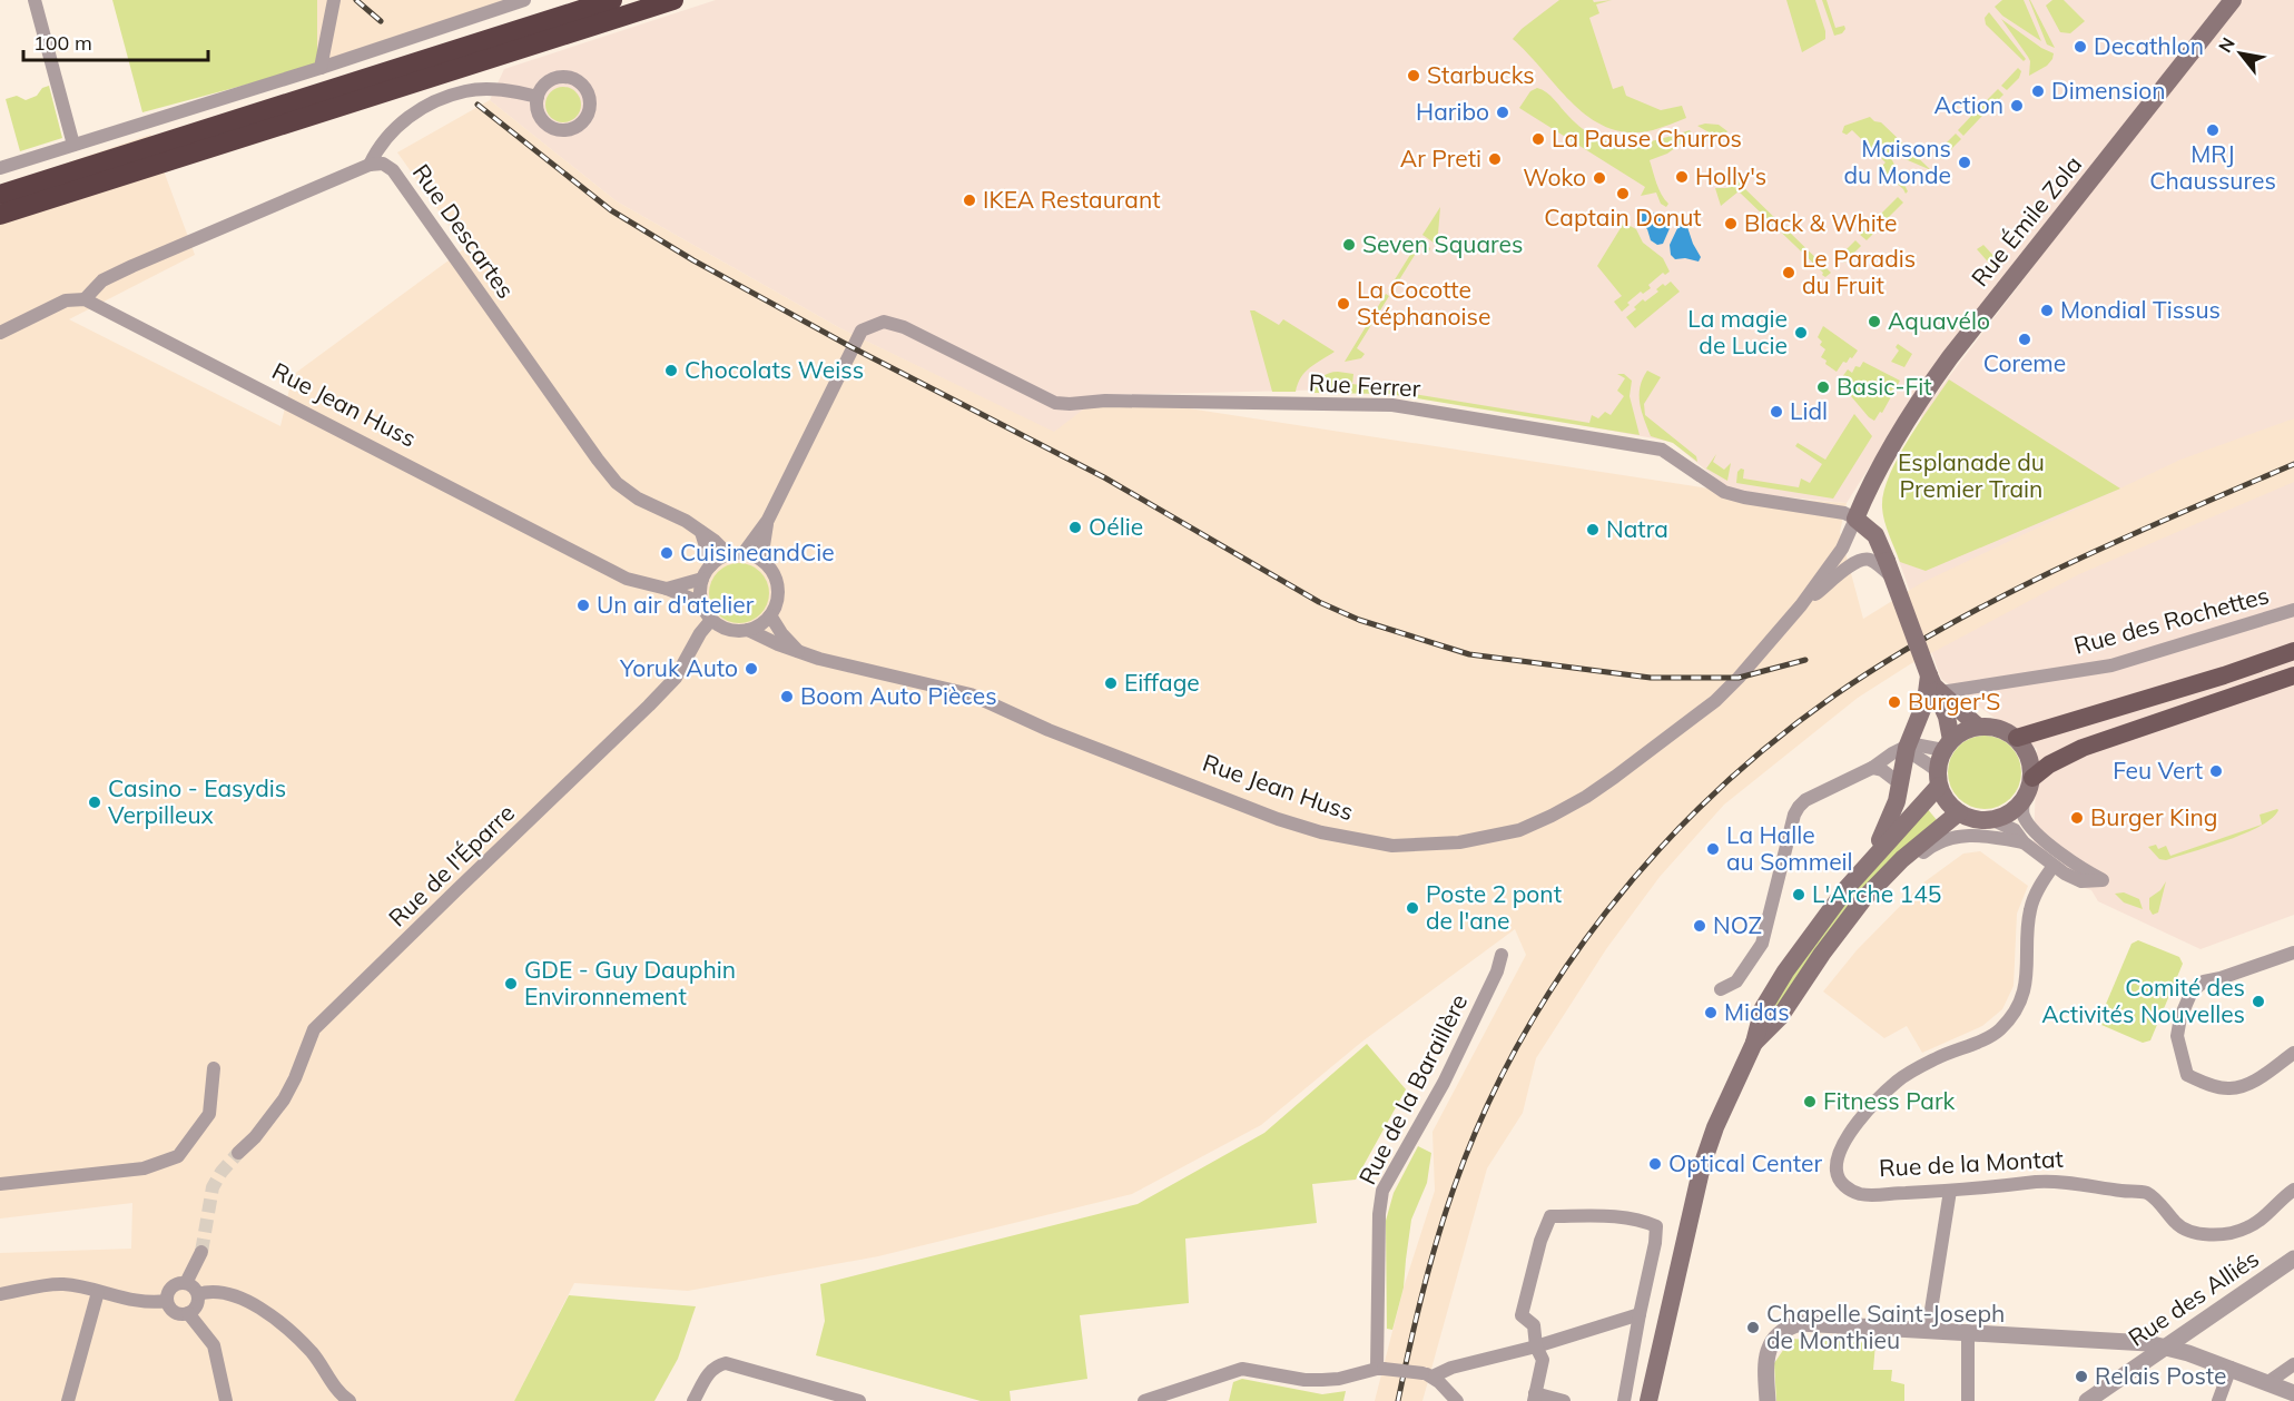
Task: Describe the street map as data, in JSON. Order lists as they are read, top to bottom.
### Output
{
  "streets": {
    "main road": ["Rue Émile Zola"],
    "street": [
      "Rue Descartes",
      "Rue Ferrer",
      "Rue Jean Huss",
      "Rue des Rochettes",
      "Rue de l'Éparre",
      "Rue de la Baraillère",
      "Rue de la Montat",
      "Rue des Alliés"
    ]
  },
  "crossings": [
    ["Rue Émile Zola", "Rue Ferrer"],
    ["Rue Émile Zola", "Rue Jean Huss"],
    ["Rue Descartes", "Rue Jean Huss"],
    ["Rue Descartes", "Rue de l'Éparre"],
    ["Rue Ferrer", "Rue Jean Huss"],
    ["Rue Jean Huss", "Rue de l'Éparre"]
  ],
  "parks": ["Esplanade du Premier Train"],
  "places": [
    "Decathlon",
    "Starbucks",
    "Dimension",
    "Action",
    "Haribo",
    "MRJ Chaussures",
    "La Pause Churros",
    "Ar Preti",
    "Maisons du Monde",
    "Holly's",
    "Woko",
    "Captain Donut",
    "IKEA Restaurant",
    "Black & White",
    "Seven Squares",
    "Le Paradis du Fruit",
    "La Cocotte Stéphanoise",
    "Mondial Tissus",
    "Aquavélo",
    "La magie de Lucie",
    "Coreme",
    "Chocolats Weiss",
    "Basic-Fit",
    "Lidl",
    "Oélie",
    "Natra",
    "CuisineandCie",
    "Un air d'atelier",
    "Yoruk Auto",
    "Eiffage",
    "Boom Auto Pièces",
    "Burger'S",
    "Feu Vert",
    "Casino - Easydis Verpilleux",
    "Burger King",
    "La Halle au Sommeil",
    "L'Arche 145",
    "Poste 2 pont de l'ane",
    "NOZ",
    "GDE - Guy Dauphin Environnement",
    "Comité des Activités Nouvelles",
    "Midas",
    "Fitness Park",
    "Optical Center",
    "Chapelle Saint-Joseph de Monthieu",
    "Relais Poste"
  ],
  "scale_bar": "100 m",
  "north": "top left"
}
